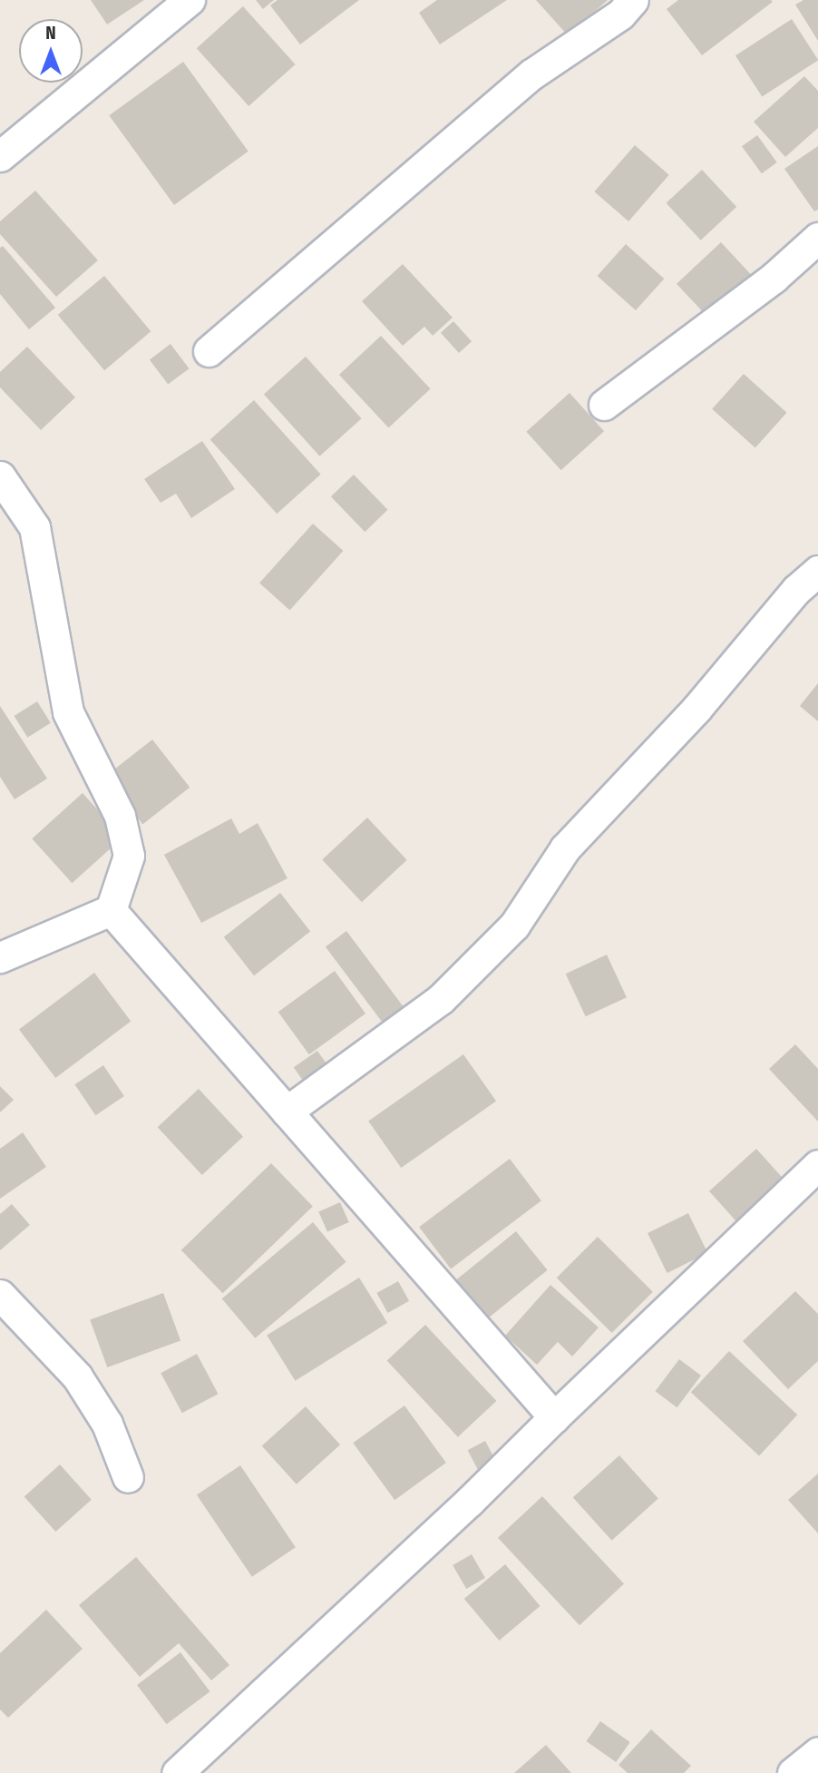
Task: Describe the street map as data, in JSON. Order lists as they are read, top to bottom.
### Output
{
  "north": "top"
}
